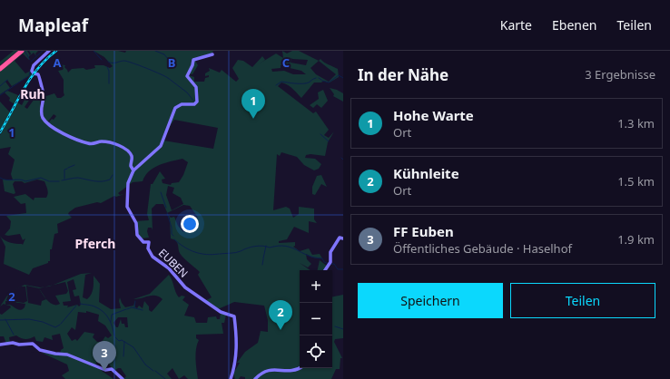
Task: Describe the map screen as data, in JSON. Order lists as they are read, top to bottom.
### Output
{
  "streets": {
    "street": ["EUBEN"]
  },
  "districts": ["Ruh", "Pferch"],
  "page": {
    "header": "Mapleaf",
    "nav": ["Karte", "Ebenen", "Teilen"],
    "heading": ["In der Nähe", "3 Ergebnisse"],
    "pins": ["1", "2", "3"],
    "list": [
      {
        "mark": "1",
        "name": "Hohe Warte",
        "note": "Ort",
        "value": "1.3 km"
      },
      {
        "mark": "2",
        "name": "Kühnleite",
        "note": "Ort",
        "value": "1.5 km"
      },
      {
        "mark": "3",
        "name": "FF Euben",
        "note": "Öffentliches Gebäude · Haselhof",
        "value": "1.9 km"
      }
    ],
    "map_buttons": ["+", "−"],
    "buttons": ["Speichern", "Teilen"]
  },
  "grid": {
    "columns": ["A", "B", "C"],
    "rows": ["1", "2"]
  }
}
